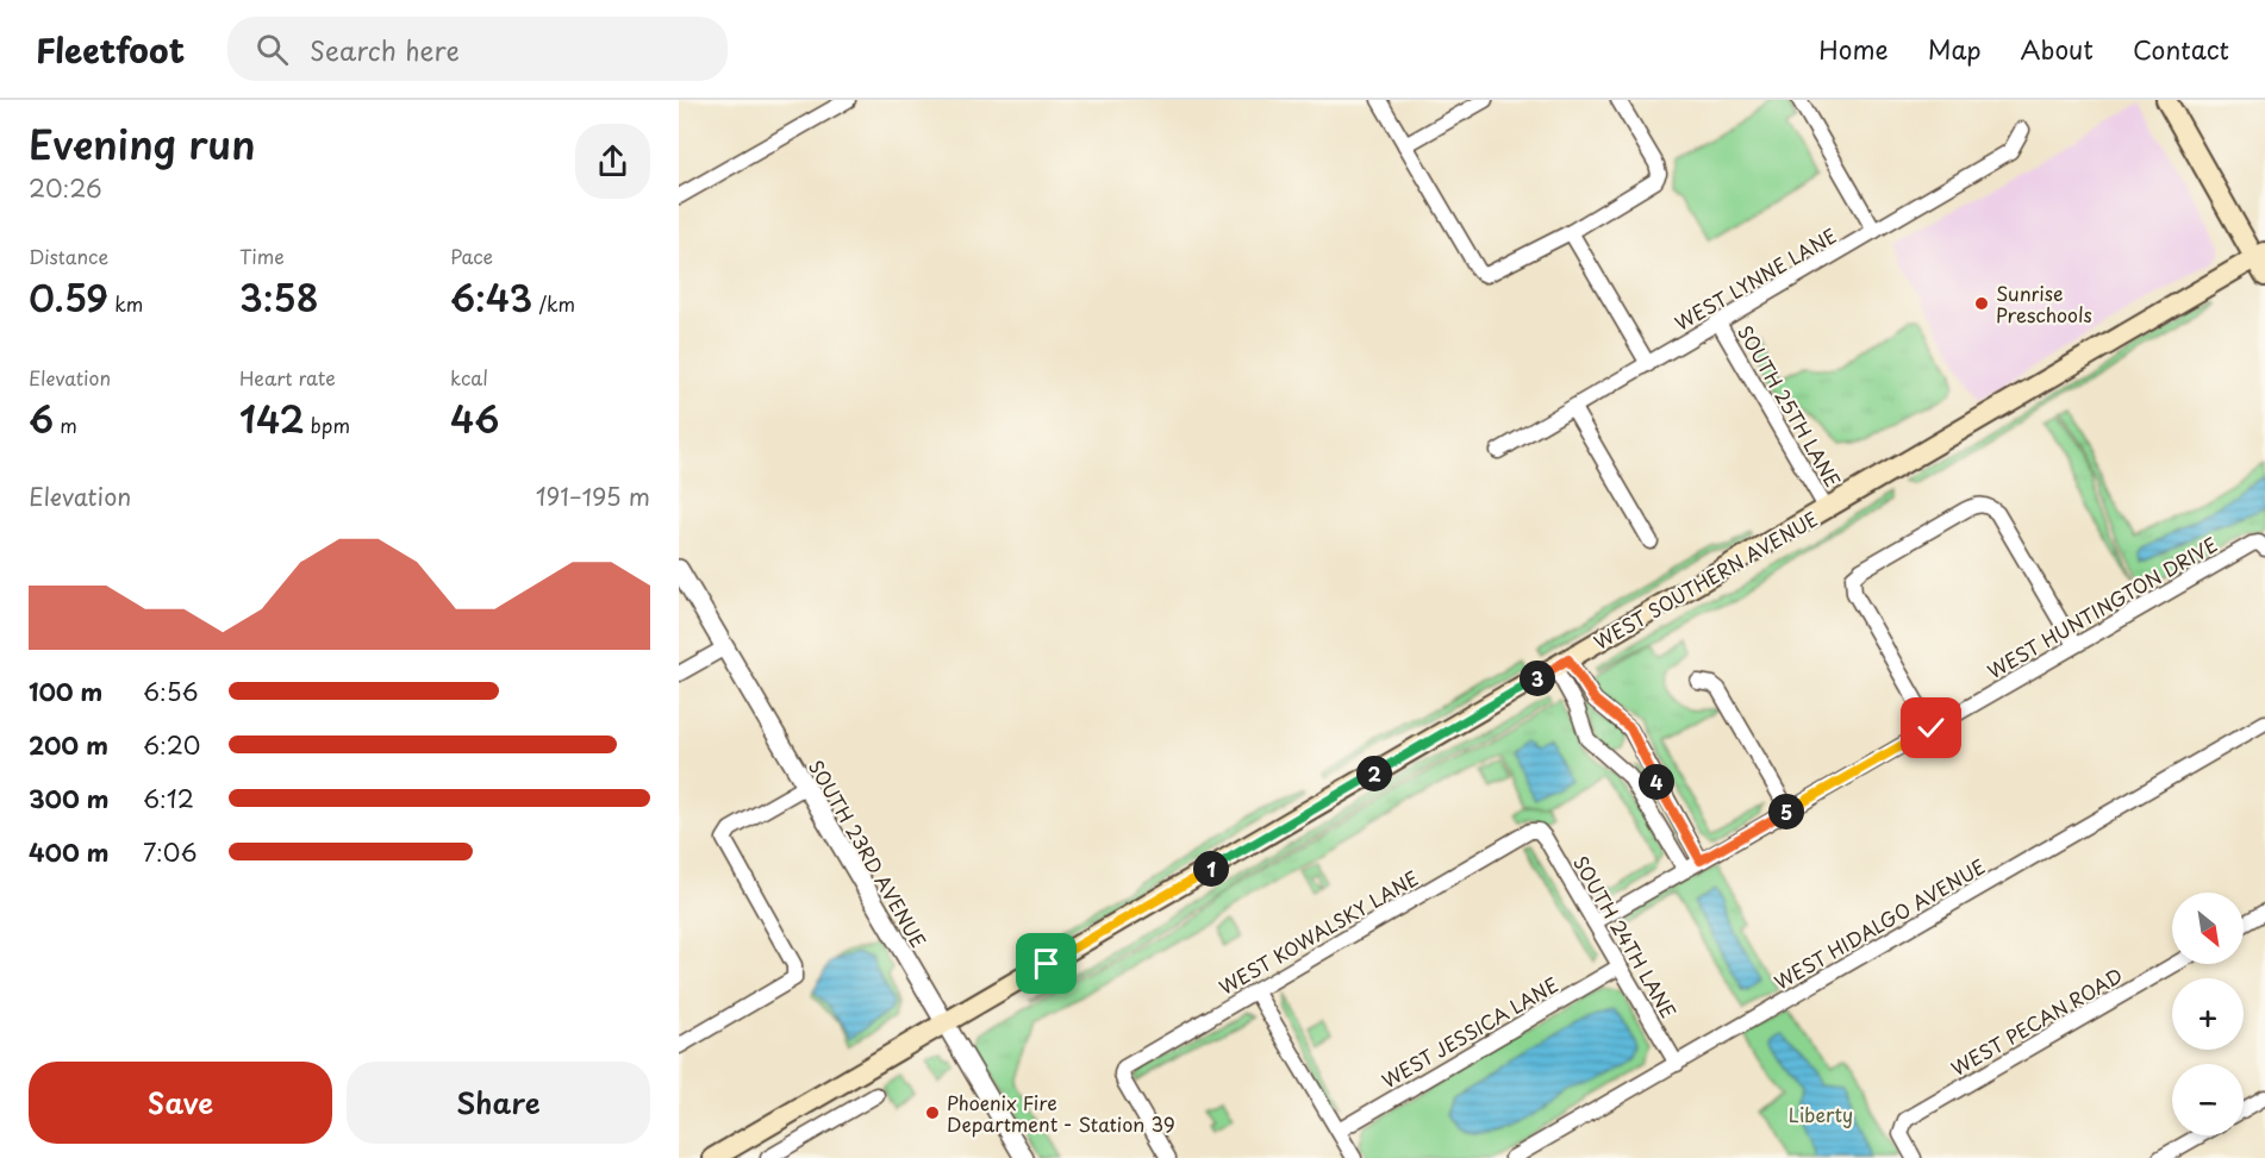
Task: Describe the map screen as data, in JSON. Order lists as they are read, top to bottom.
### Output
{
  "streets": {
    "main road": ["WEST SOUTHERN AVENUE"],
    "street": [
      "WEST LYNNE LANE",
      "SOUTH 25TH LANE",
      "WEST HUNTINGTON DRIVE",
      "SOUTH 23RD AVENUE",
      "WEST HIDALGO AVENUE",
      "WEST KOWALSKY LANE",
      "SOUTH 24TH LANE",
      "WEST PECAN ROAD",
      "WEST JESSICA LANE"
    ]
  },
  "crossings": [
    ["WEST LYNNE LANE", "SOUTH 25TH LANE"],
    ["SOUTH 25TH LANE", "WEST SOUTHERN AVENUE"],
    ["WEST SOUTHERN AVENUE", "SOUTH 23RD AVENUE"],
    ["WEST HUNTINGTON DRIVE", "SOUTH 24TH LANE"],
    ["WEST HIDALGO AVENUE", "SOUTH 24TH LANE"],
    ["WEST KOWALSKY LANE", "SOUTH 24TH LANE"],
    ["SOUTH 24TH LANE", "WEST JESSICA LANE"]
  ],
  "parks": ["Liberty"],
  "places": ["Sunrise Preschools", "Phoenix Fire Department - Station 39"],
  "north": "bottom right",
  "page": {
    "header": "Fleetfoot",
    "search": "Search here",
    "nav": [
      "Home",
      "Map",
      "About",
      "Contact"
    ],
    "heading": ["Evening run", "20:26"],
    "stats": [
      ["Distance", "0.59 km"],
      ["Time", "3:58"],
      ["Pace", "6:43 /km"],
      ["Elevation", "6 m"],
      ["Heart rate", "142 bpm"],
      ["kcal", "46"]
    ],
    "chart": ["Elevation", "191–195 m"],
    "pins": [
      "3",
      "2",
      "4",
      "5",
      "1"
    ],
    "list": [
      {
        "name": "100 m",
        "note": "6:56"
      },
      {
        "name": "200 m",
        "note": "6:20"
      },
      {
        "name": "300 m",
        "note": "6:12"
      },
      {
        "name": "400 m",
        "note": "7:06"
      }
    ],
    "map_buttons": ["+", "−"],
    "buttons": ["Save", "Share"]
  }
}
